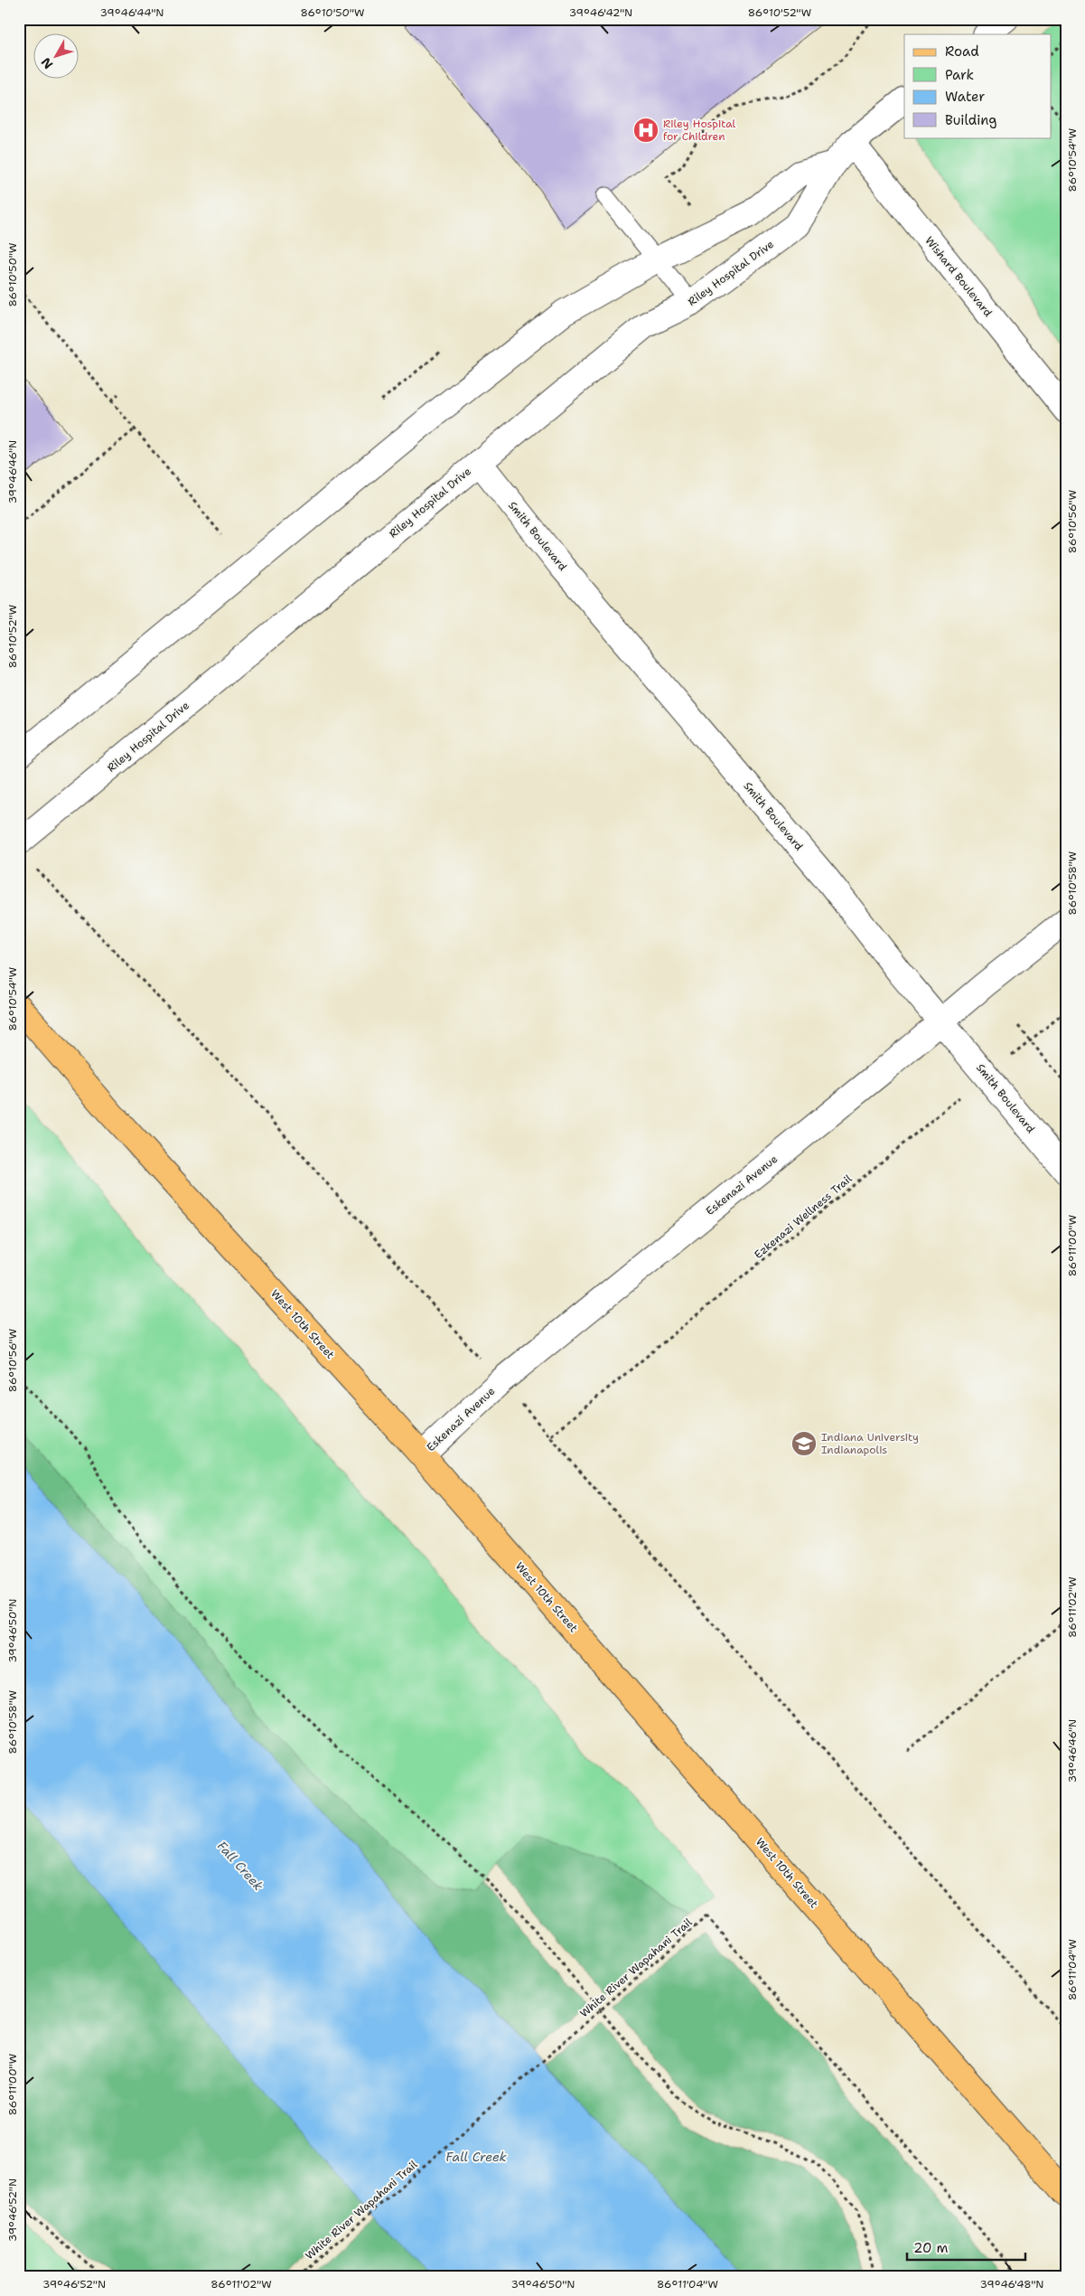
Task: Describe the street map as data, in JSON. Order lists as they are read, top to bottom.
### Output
{
  "streets": {
    "main road": ["West 10th Street"],
    "street": [
      "Riley Hospital Drive",
      "Wishard Boulevard",
      "Smith Boulevard",
      "Eskenazi Avenue"
    ],
    "path": ["Ezkenazi Wellness Trail", "White River Wapahani Trail"]
  },
  "crossings": [
    ["Riley Hospital Drive", "Wishard Boulevard"],
    ["Riley Hospital Drive", "Smith Boulevard"],
    ["Smith Boulevard", "Eskenazi Avenue"],
    ["Smith Boulevard", "Ezkenazi Wellness Trail"],
    ["Eskenazi Avenue", "West 10th Street"]
  ],
  "water": ["Fall Creek"],
  "places": {
    "hospital": ["Riley Hospital for Children"],
    "school or university": ["Indiana University Indianapolis"]
  },
  "legend": [
    "Road",
    "Park",
    "Water",
    "Building"
  ],
  "scale_bar": "20 m",
  "north": "bottom left",
  "coordinates": [
    "39°46'44\"N",
    "86°10'50\"W",
    "39°46'42\"N",
    "86°10'52\"W",
    "86°10'54\"W",
    "39°46'46\"N",
    "86°10'56\"W",
    "86°10'58\"W",
    "86°11'00\"W",
    "86°11'02\"W",
    "39°46'50\"N",
    "86°11'04\"W",
    "39°46'52\"N",
    "39°46'48\"N"
  ]
}
